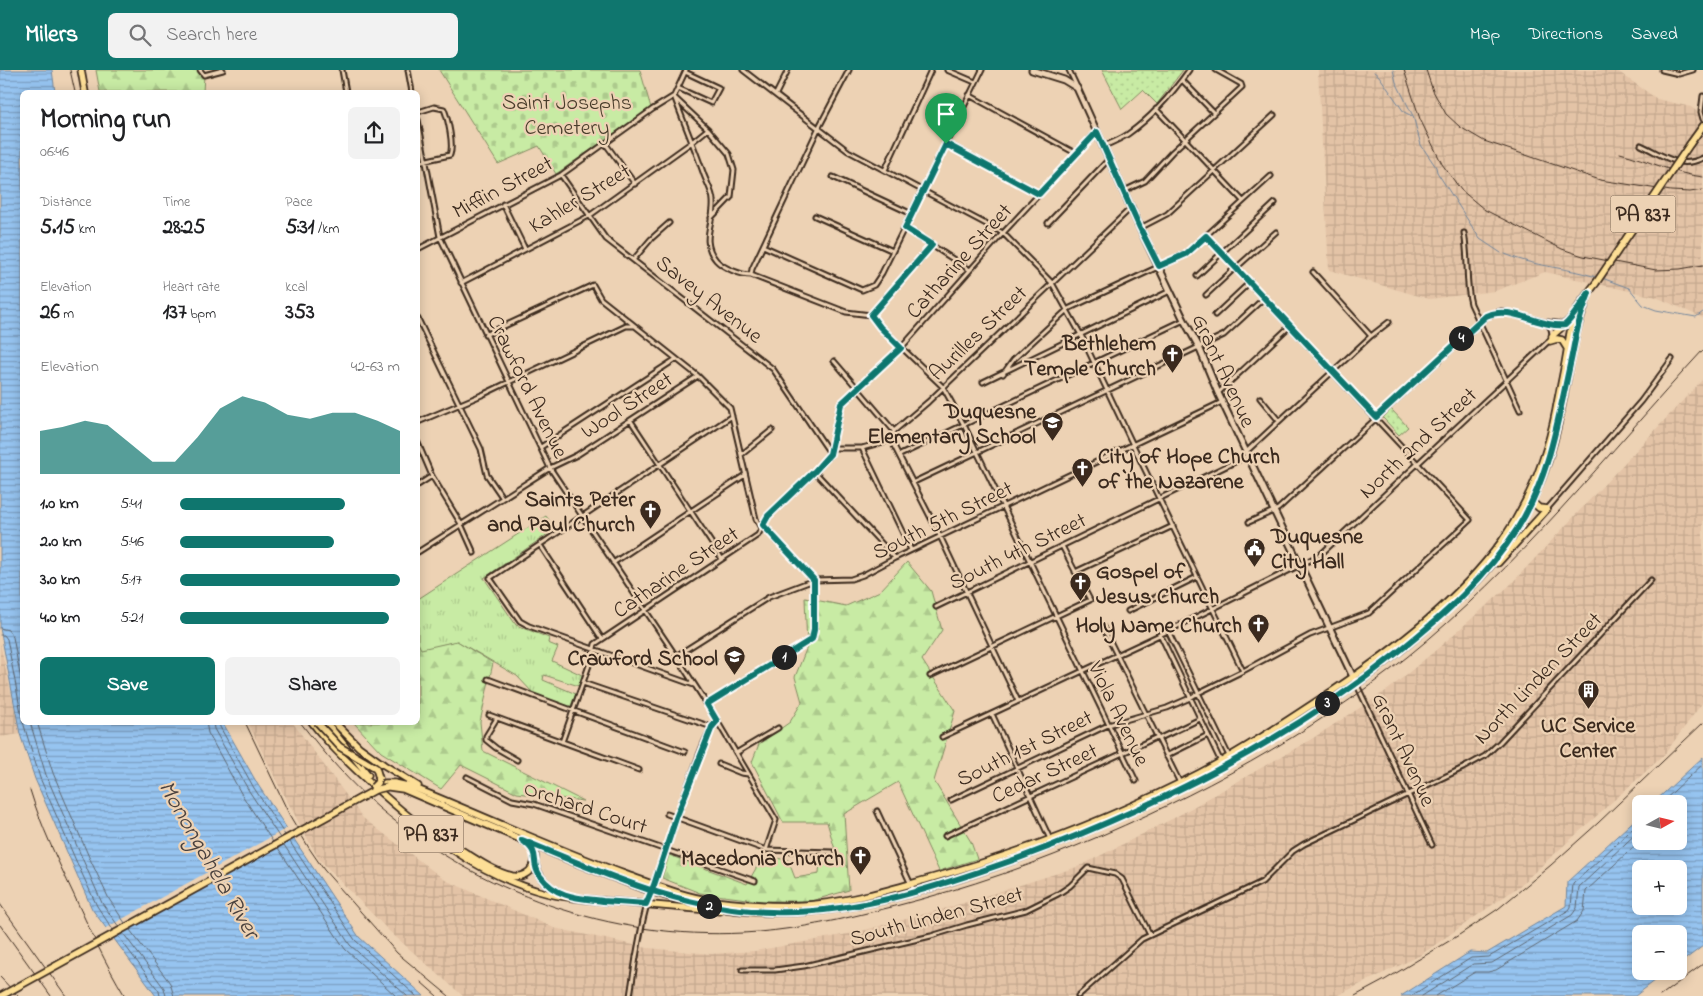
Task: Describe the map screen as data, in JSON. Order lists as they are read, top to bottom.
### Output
{
  "streets": {
    "main road": ["PA 837"],
    "street": [
      "Mifflin Street",
      "Kahler Street",
      "Catharine Street",
      "Savey Avenue",
      "Aurilles Street",
      "Grant Avenue",
      "Crawford Avenue",
      "Wool Street",
      "North 2nd Street",
      "South 5th Street",
      "South 4th Street",
      "North Linden Street",
      "Viola Avenue",
      "South 1st Street",
      "Cedar Street",
      "Orchard Court",
      "South Linden Street"
    ]
  },
  "crossings": [
    ["Mifflin Street", "Savey Avenue"],
    ["Mifflin Street", "Crawford Avenue"],
    ["Kahler Street", "Savey Avenue"],
    ["Kahler Street", "Crawford Avenue"],
    ["PA 837", "Grant Avenue"],
    ["Catharine Street", "Savey Avenue"],
    ["Catharine Street", "Grant Avenue"],
    ["Catharine Street", "Crawford Avenue"],
    ["Catharine Street", "Viola Avenue"],
    ["Aurilles Street", "Grant Avenue"],
    ["Aurilles Street", "Viola Avenue"],
    ["Grant Avenue", "North 2nd Street"],
    ["Grant Avenue", "South 5th Street"],
    ["Grant Avenue", "South 4th Street"],
    ["Grant Avenue", "North Linden Street"],
    ["Grant Avenue", "South 1st Street"],
    ["Crawford Avenue", "Wool Street"],
    ["Crawford Avenue", "South 5th Street"],
    ["North 2nd Street", "Viola Avenue"],
    ["North 2nd Street", "South 1st Street"],
    ["South 5th Street", "Viola Avenue"],
    ["South 4th Street", "Viola Avenue"],
    ["Viola Avenue", "South 1st Street"],
    ["Viola Avenue", "Cedar Street"]
  ],
  "water": ["Monongahela River"],
  "parks": ["Saint Josephs Cemetery"],
  "places": {
    "church": [
      "Bethlehem Temple Church",
      "City of Hope Church of the Nazarene",
      "Saints Peter and Paul Church",
      "Gospel of Jesus Church",
      "Holy Name Church",
      "Macedonia Church"
    ],
    "school or university": ["Duquesne Elementary School", "Crawford School"],
    "public building": ["Duquesne City Hall"],
    "building": ["UC Service Center"]
  },
  "north": "right",
  "page": {
    "header": "Milers",
    "search": "Search here",
    "nav": ["Map", "Directions", "Saved"],
    "heading": ["Morning run", "06:46"],
    "stats": [
      ["Distance", "5.15 km"],
      ["Time", "28:25"],
      ["Pace", "5:31 /km"],
      ["Elevation", "26 m"],
      ["Heart rate", "137 bpm"],
      ["kcal", "353"]
    ],
    "pins": [
      "4",
      "1",
      "3",
      "2"
    ],
    "chart": ["Elevation", "42–63 m"],
    "list": [
      {
        "name": "1.0 km",
        "note": "5:41"
      },
      {
        "name": "2.0 km",
        "note": "5:46"
      },
      {
        "name": "3.0 km",
        "note": "5:17"
      },
      {
        "name": "4.0 km",
        "note": "5:21"
      }
    ],
    "buttons": ["Save", "Share"],
    "map_buttons": ["+", "−"]
  }
}
